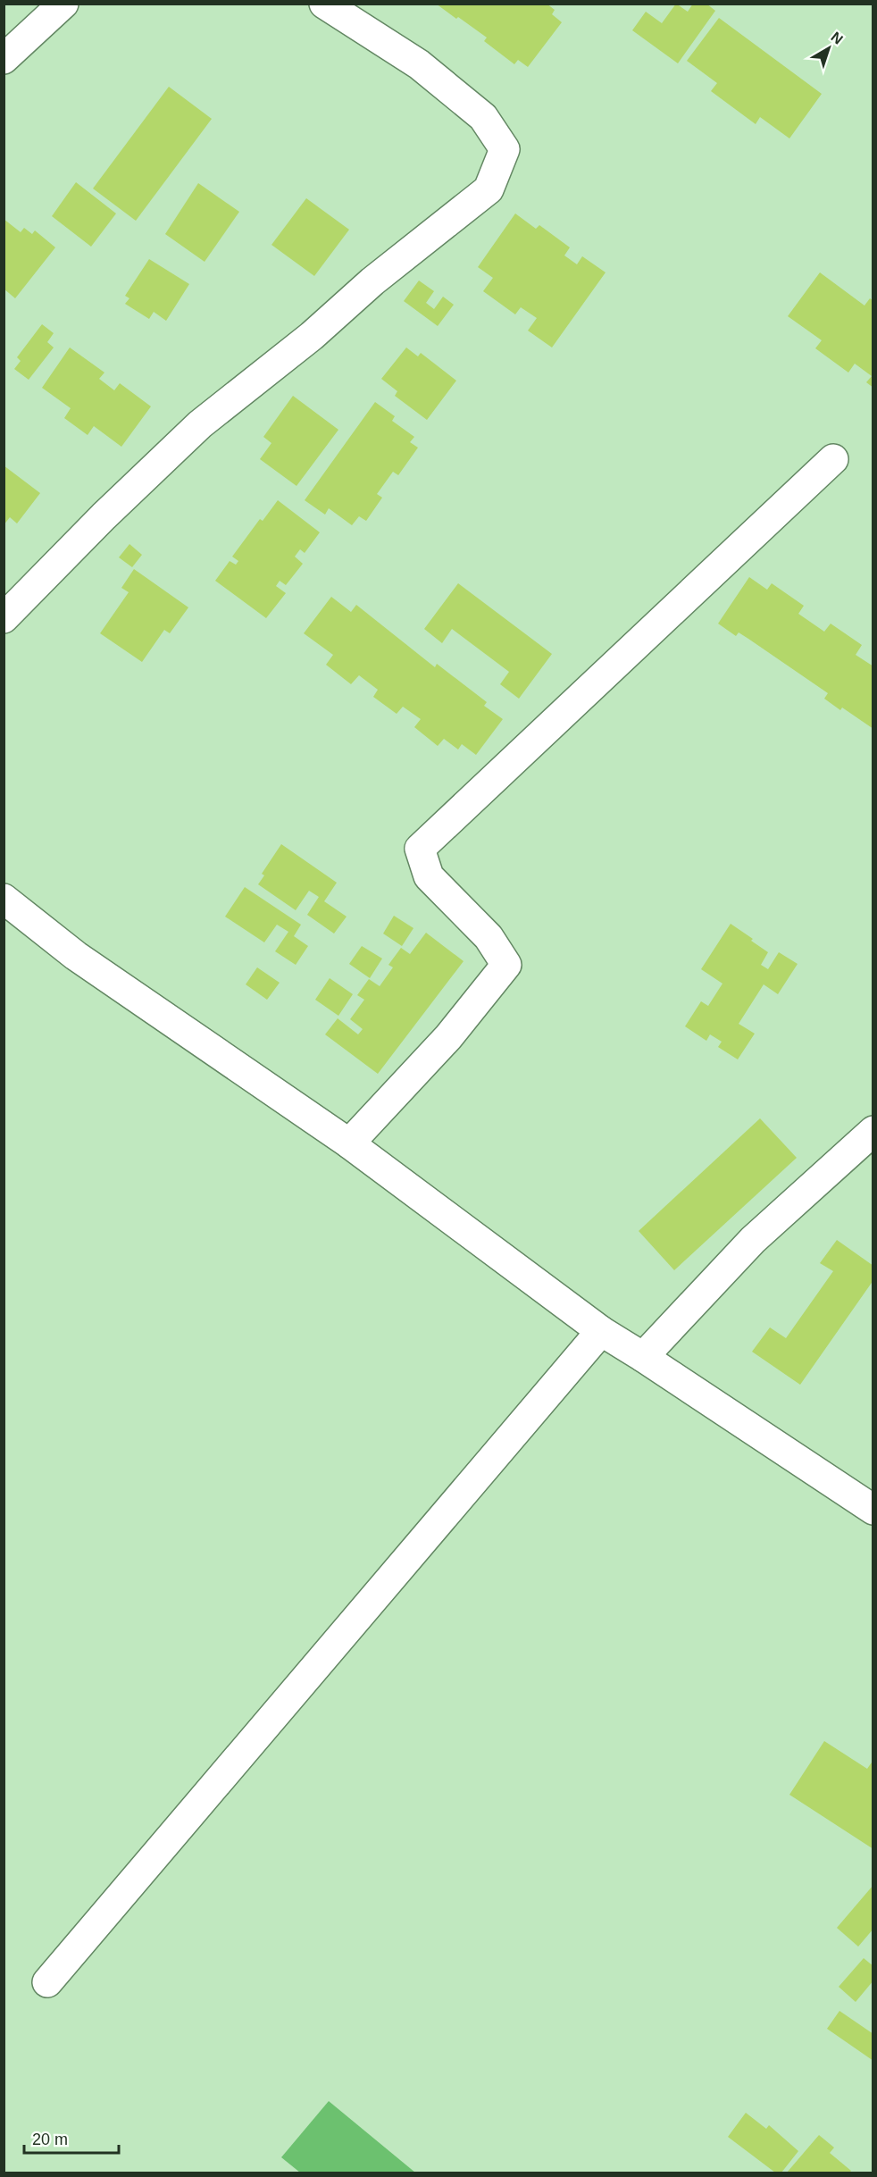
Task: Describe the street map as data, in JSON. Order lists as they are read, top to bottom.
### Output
{
  "scale_bar": "20 m",
  "north": "top right"
}
